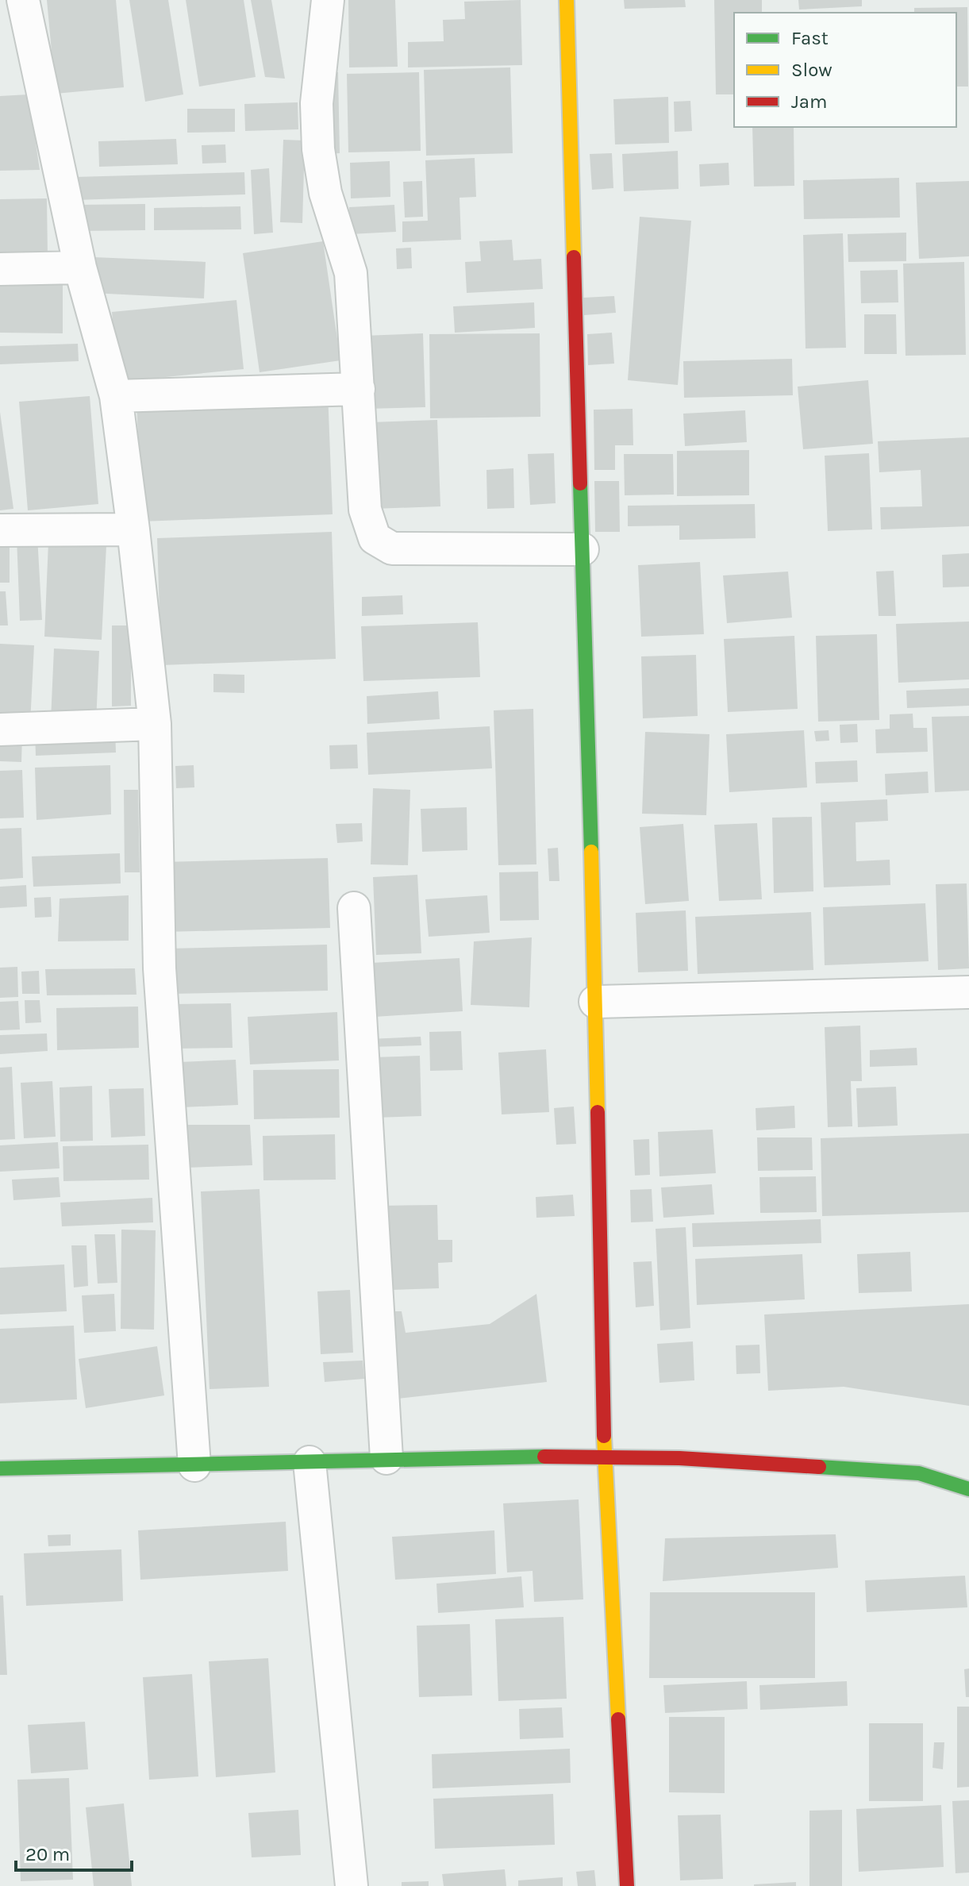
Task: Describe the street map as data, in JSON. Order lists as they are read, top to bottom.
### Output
{
  "legend": ["Fast", "Slow", "Jam"],
  "scale_bar": "20 m"
}
